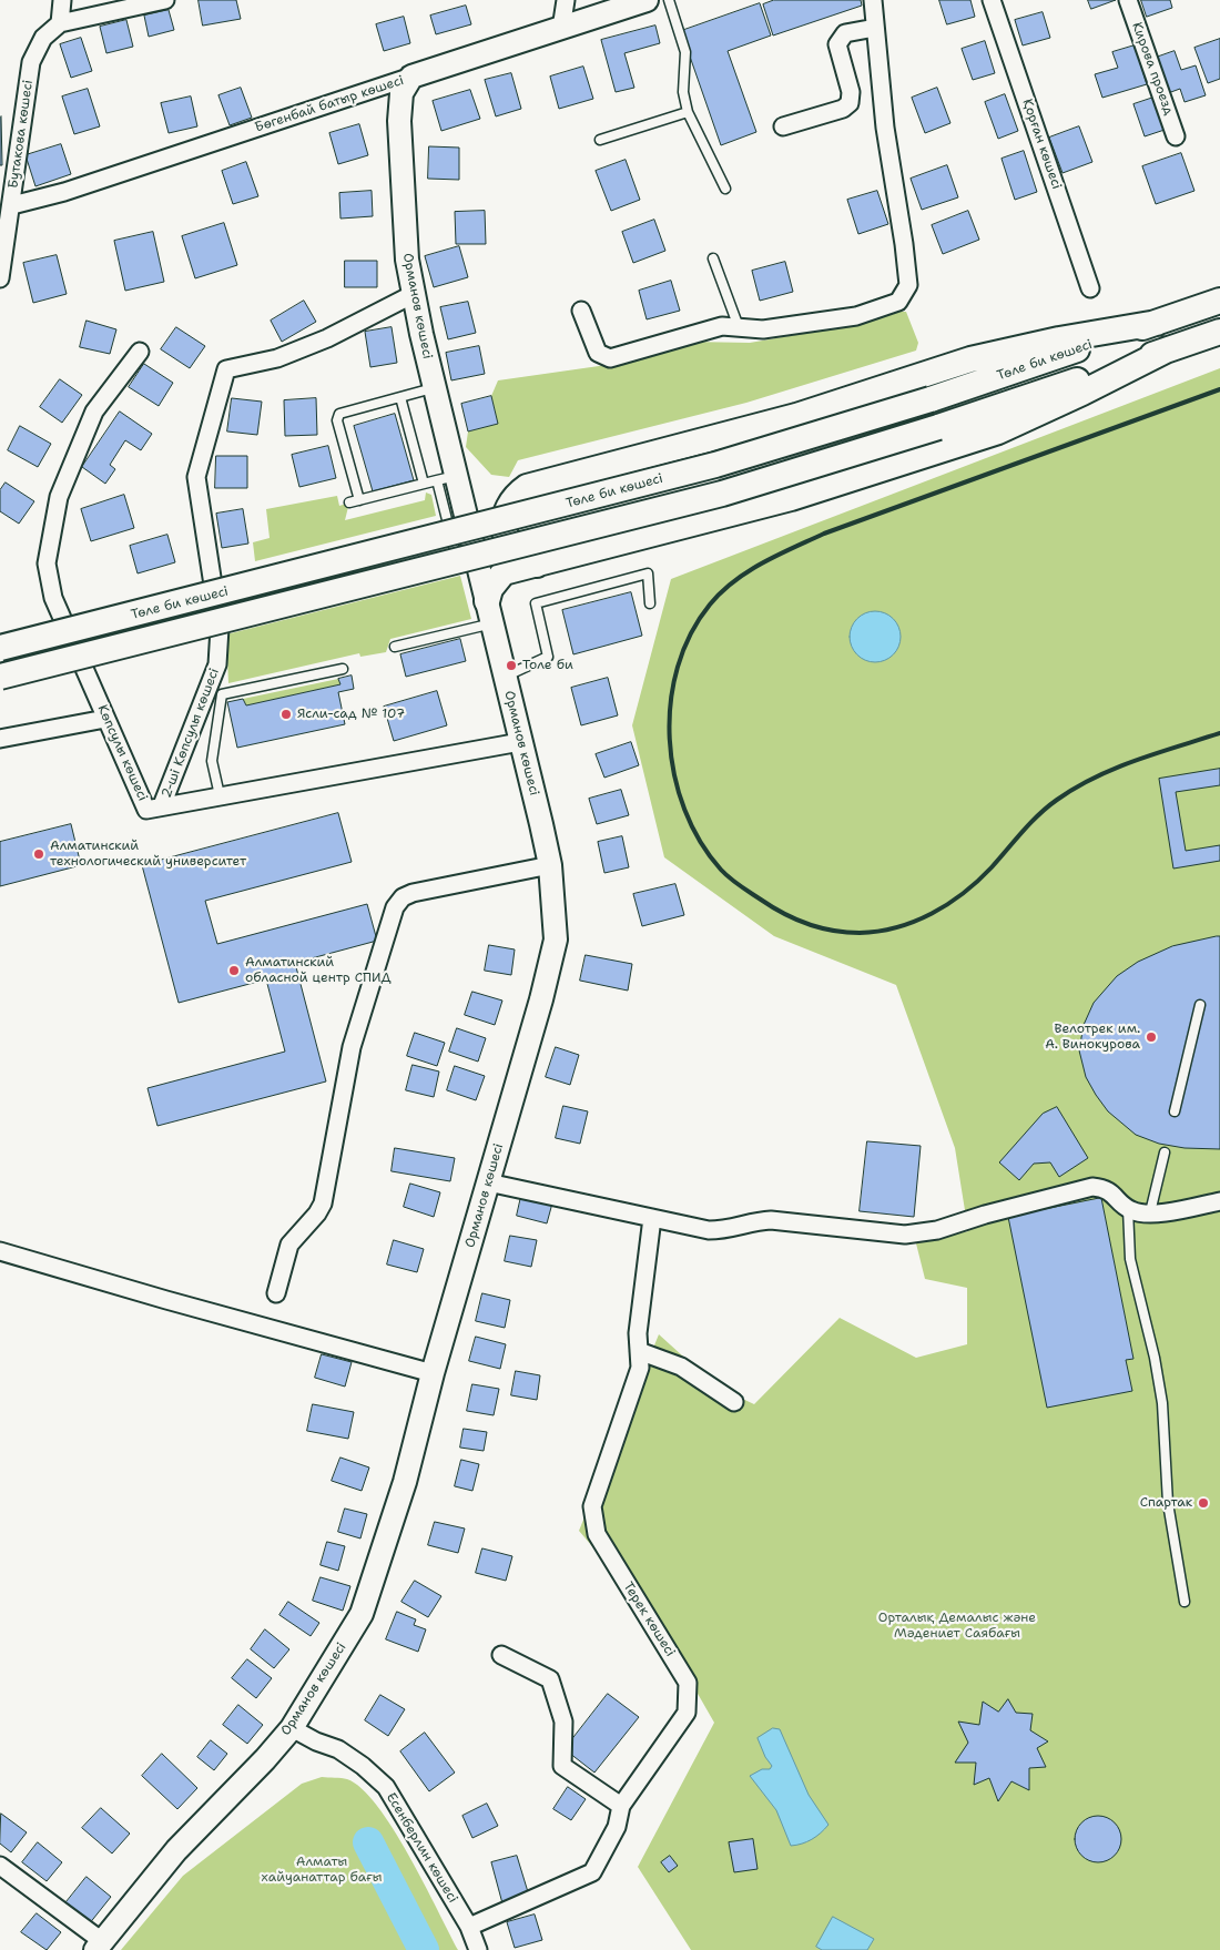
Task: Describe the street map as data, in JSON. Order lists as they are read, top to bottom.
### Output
{
  "streets": {
    "main road": ["Төле би көшесі"],
    "street": [
      "Кирова проезд",
      "Бөгенбай батыр көшесі",
      "Бутакова көшесі",
      "Қорған көшесі",
      "Орманов көшесі",
      "2-ші Көпсулы көшесі",
      "Көпсулы көшесі",
      "Терек көшесі",
      "Есенберлин көшесі"
    ]
  },
  "crossings": [
    ["Бөгенбай батыр көшесі", "Бутакова көшесі"],
    ["Бөгенбай батыр көшесі", "Орманов көшесі"],
    ["Орманов көшесі", "2-ші Көпсулы көшесі"],
    ["Орманов көшесі", "Көпсулы көшесі"],
    ["Орманов көшесі", "Есенберлин көшесі"],
    ["2-ші Көпсулы көшесі", "Көпсулы көшесі"],
    ["Терек көшесі", "Есенберлин көшесі"]
  ],
  "parks": ["Орталық Демалыс және Мәдениет Саябағы", "Алматы хайуанаттар бағы"],
  "places": [
    "Толе би",
    "Ясли-сад № 107",
    "Алматинский технологический университет",
    "Алматинский обласной центр СПИД",
    "Велотрек им. А. Винокурова",
    "Спартак"
  ]
}
